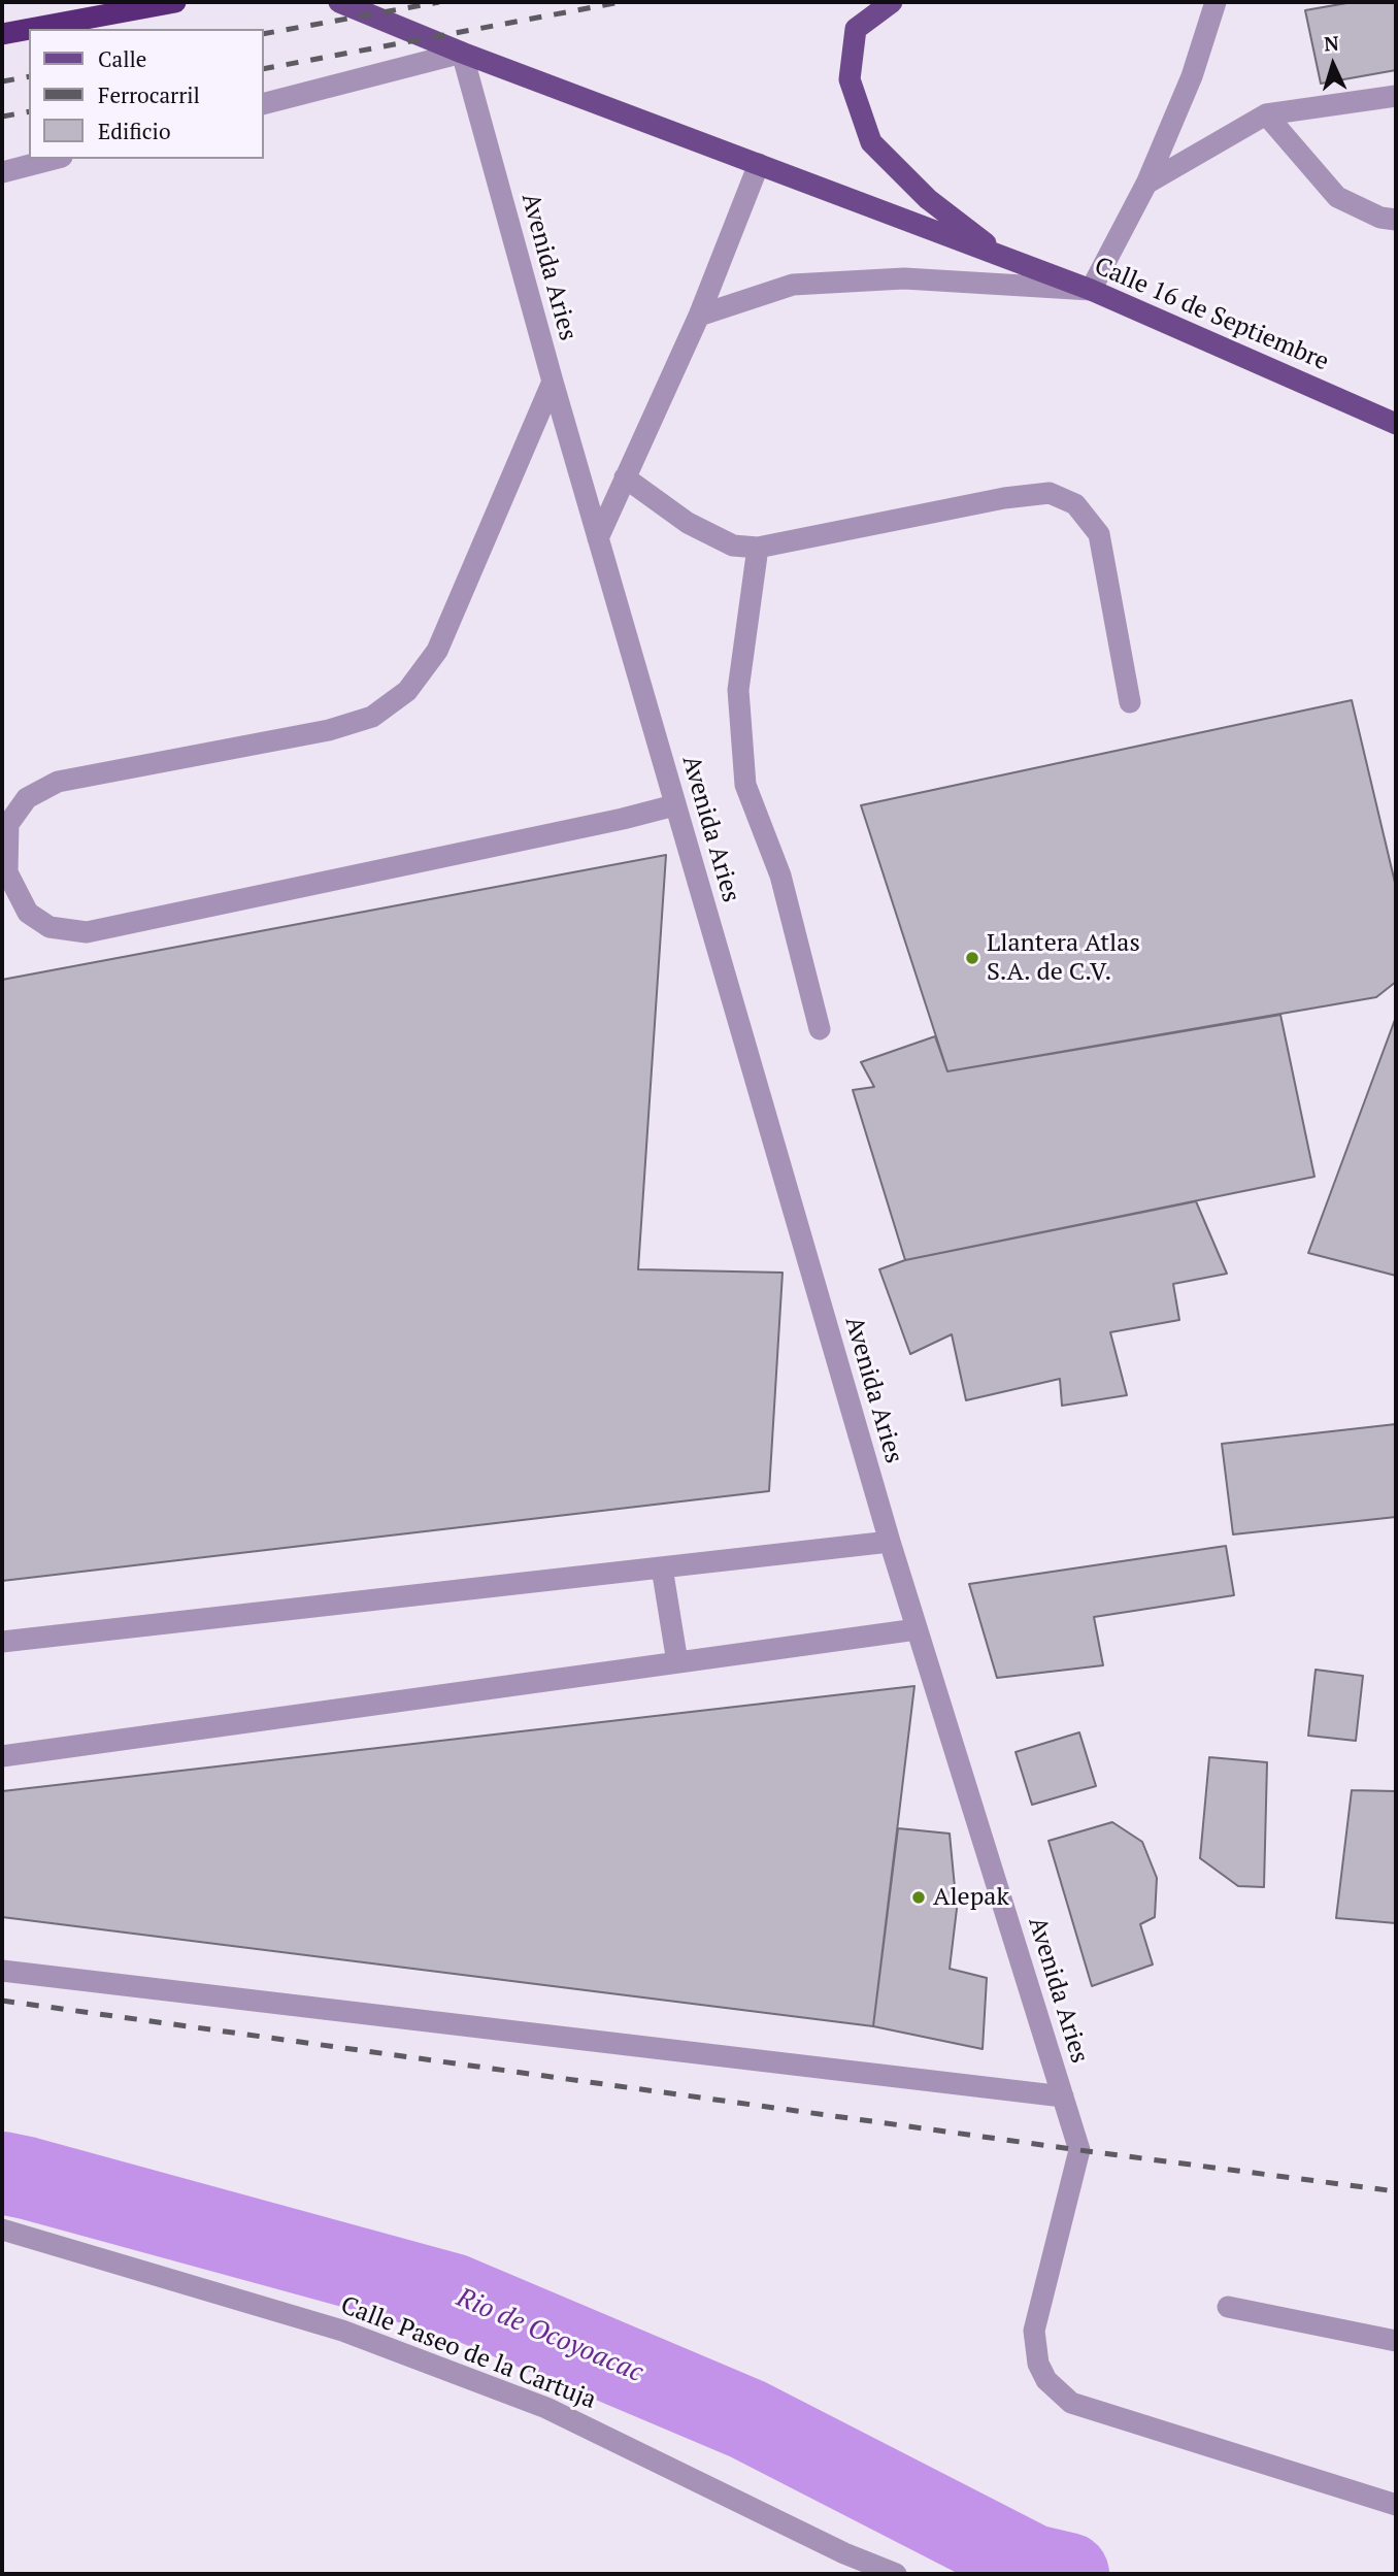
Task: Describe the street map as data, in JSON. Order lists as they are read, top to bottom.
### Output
{
  "streets": {
    "main road": ["Calle 16 de Septiembre"],
    "street": ["Avenida Aries", "Calle Paseo de la Cartuja"]
  },
  "crossings": [
    ["Avenida Aries", "Calle 16 de Septiembre"]
  ],
  "water": ["Rio de Ocoyoacac"],
  "places": ["Llantera Atlas S.A. de C.V.", "Alepak"],
  "legend": ["Calle", "Ferrocarril", "Edificio"],
  "north": "top"
}
